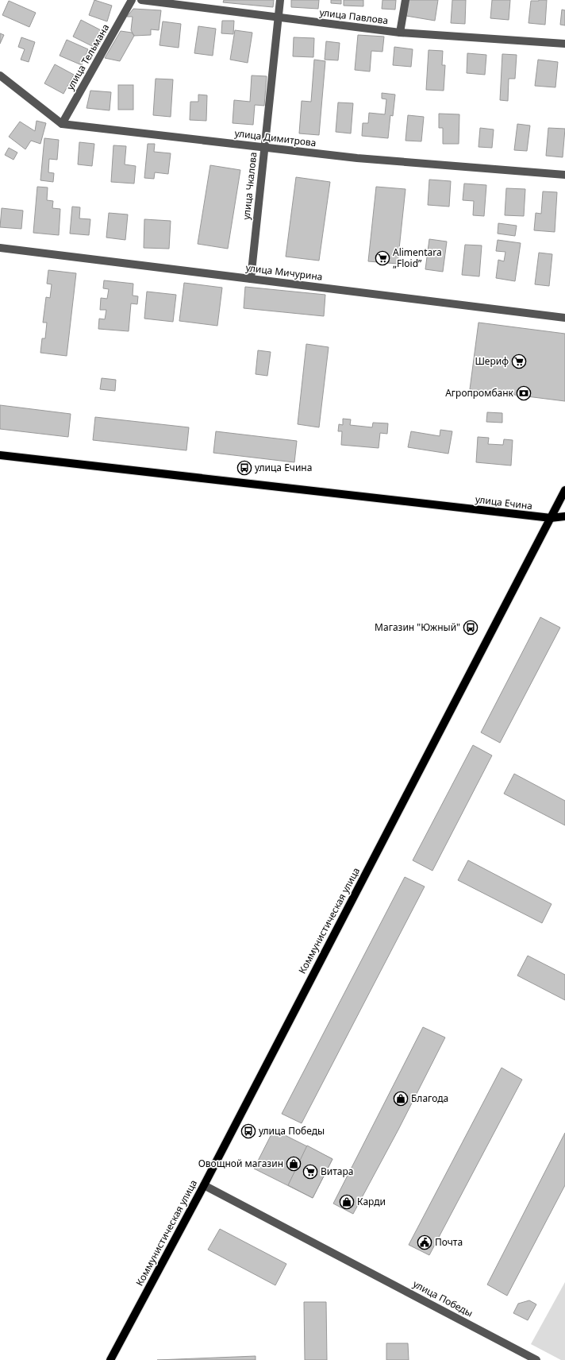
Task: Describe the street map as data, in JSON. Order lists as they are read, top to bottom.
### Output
{
  "streets": {
    "main road": ["улица Ечина", "Коммунистическая улица"],
    "street": [
      "улица Павлова",
      "улица Тельмана",
      "улица Димитрова",
      "улица Чкалова",
      "улица Мичурина",
      "улица Победы"
    ]
  },
  "crossings": [
    ["улица Павлова", "улица Чкалова"],
    ["улица Тельмана", "улица Димитрова"],
    ["улица Димитрова", "улица Чкалова"],
    ["улица Чкалова", "улица Мичурина"],
    ["улица Ечина", "Коммунистическая улица"],
    ["Коммунистическая улица", "улица Победы"]
  ],
  "places": {
    "supermarket": ["Alimentara „Floid”", "Шериф", "Витара"],
    "bank": ["Агропромбанк"],
    "bus stop": ["улица Ечина", "Магазин \"Южный\"", "улица Победы"],
    "shop": ["Благода", "Овощной магазин", "Карди"],
    "public building": ["Почта"]
  }
}
